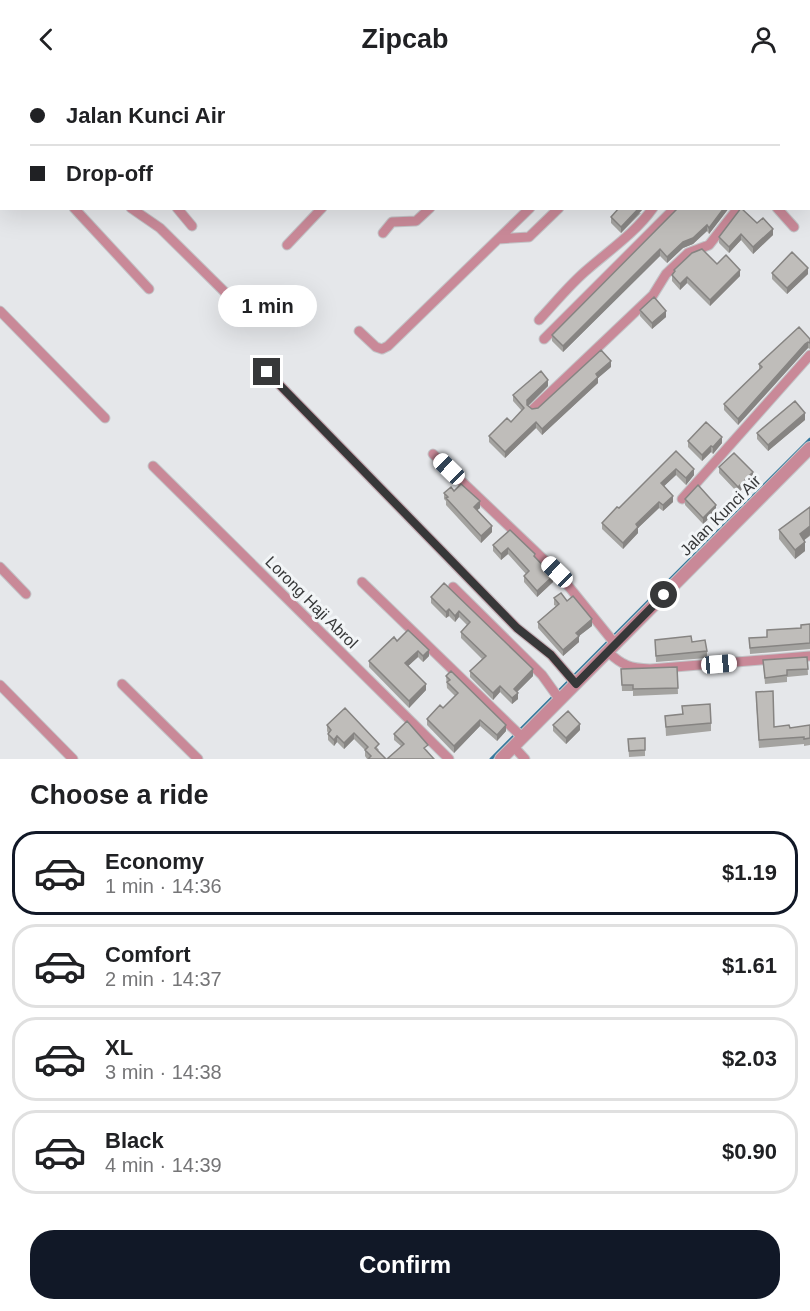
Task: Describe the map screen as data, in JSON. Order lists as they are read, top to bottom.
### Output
{
  "streets": {
    "street": ["Jalan Kunci Air", "Lorong Haji Abrol"]
  },
  "page": {
    "header": "Zipcab",
    "banner": ["Jalan Kunci Air", "Drop-off"],
    "bubble": "1 min",
    "heading": "Choose a ride",
    "list": [
      {
        "name": "Economy",
        "note": "1 min · 14:36",
        "value": "$1.19"
      },
      {
        "name": "Comfort",
        "note": "2 min · 14:37",
        "value": "$1.61"
      },
      {
        "name": "XL",
        "note": "3 min · 14:38",
        "value": "$2.03"
      },
      {
        "name": "Black",
        "note": "4 min · 14:39",
        "value": "$0.90"
      }
    ],
    "buttons": "Confirm"
  }
}
